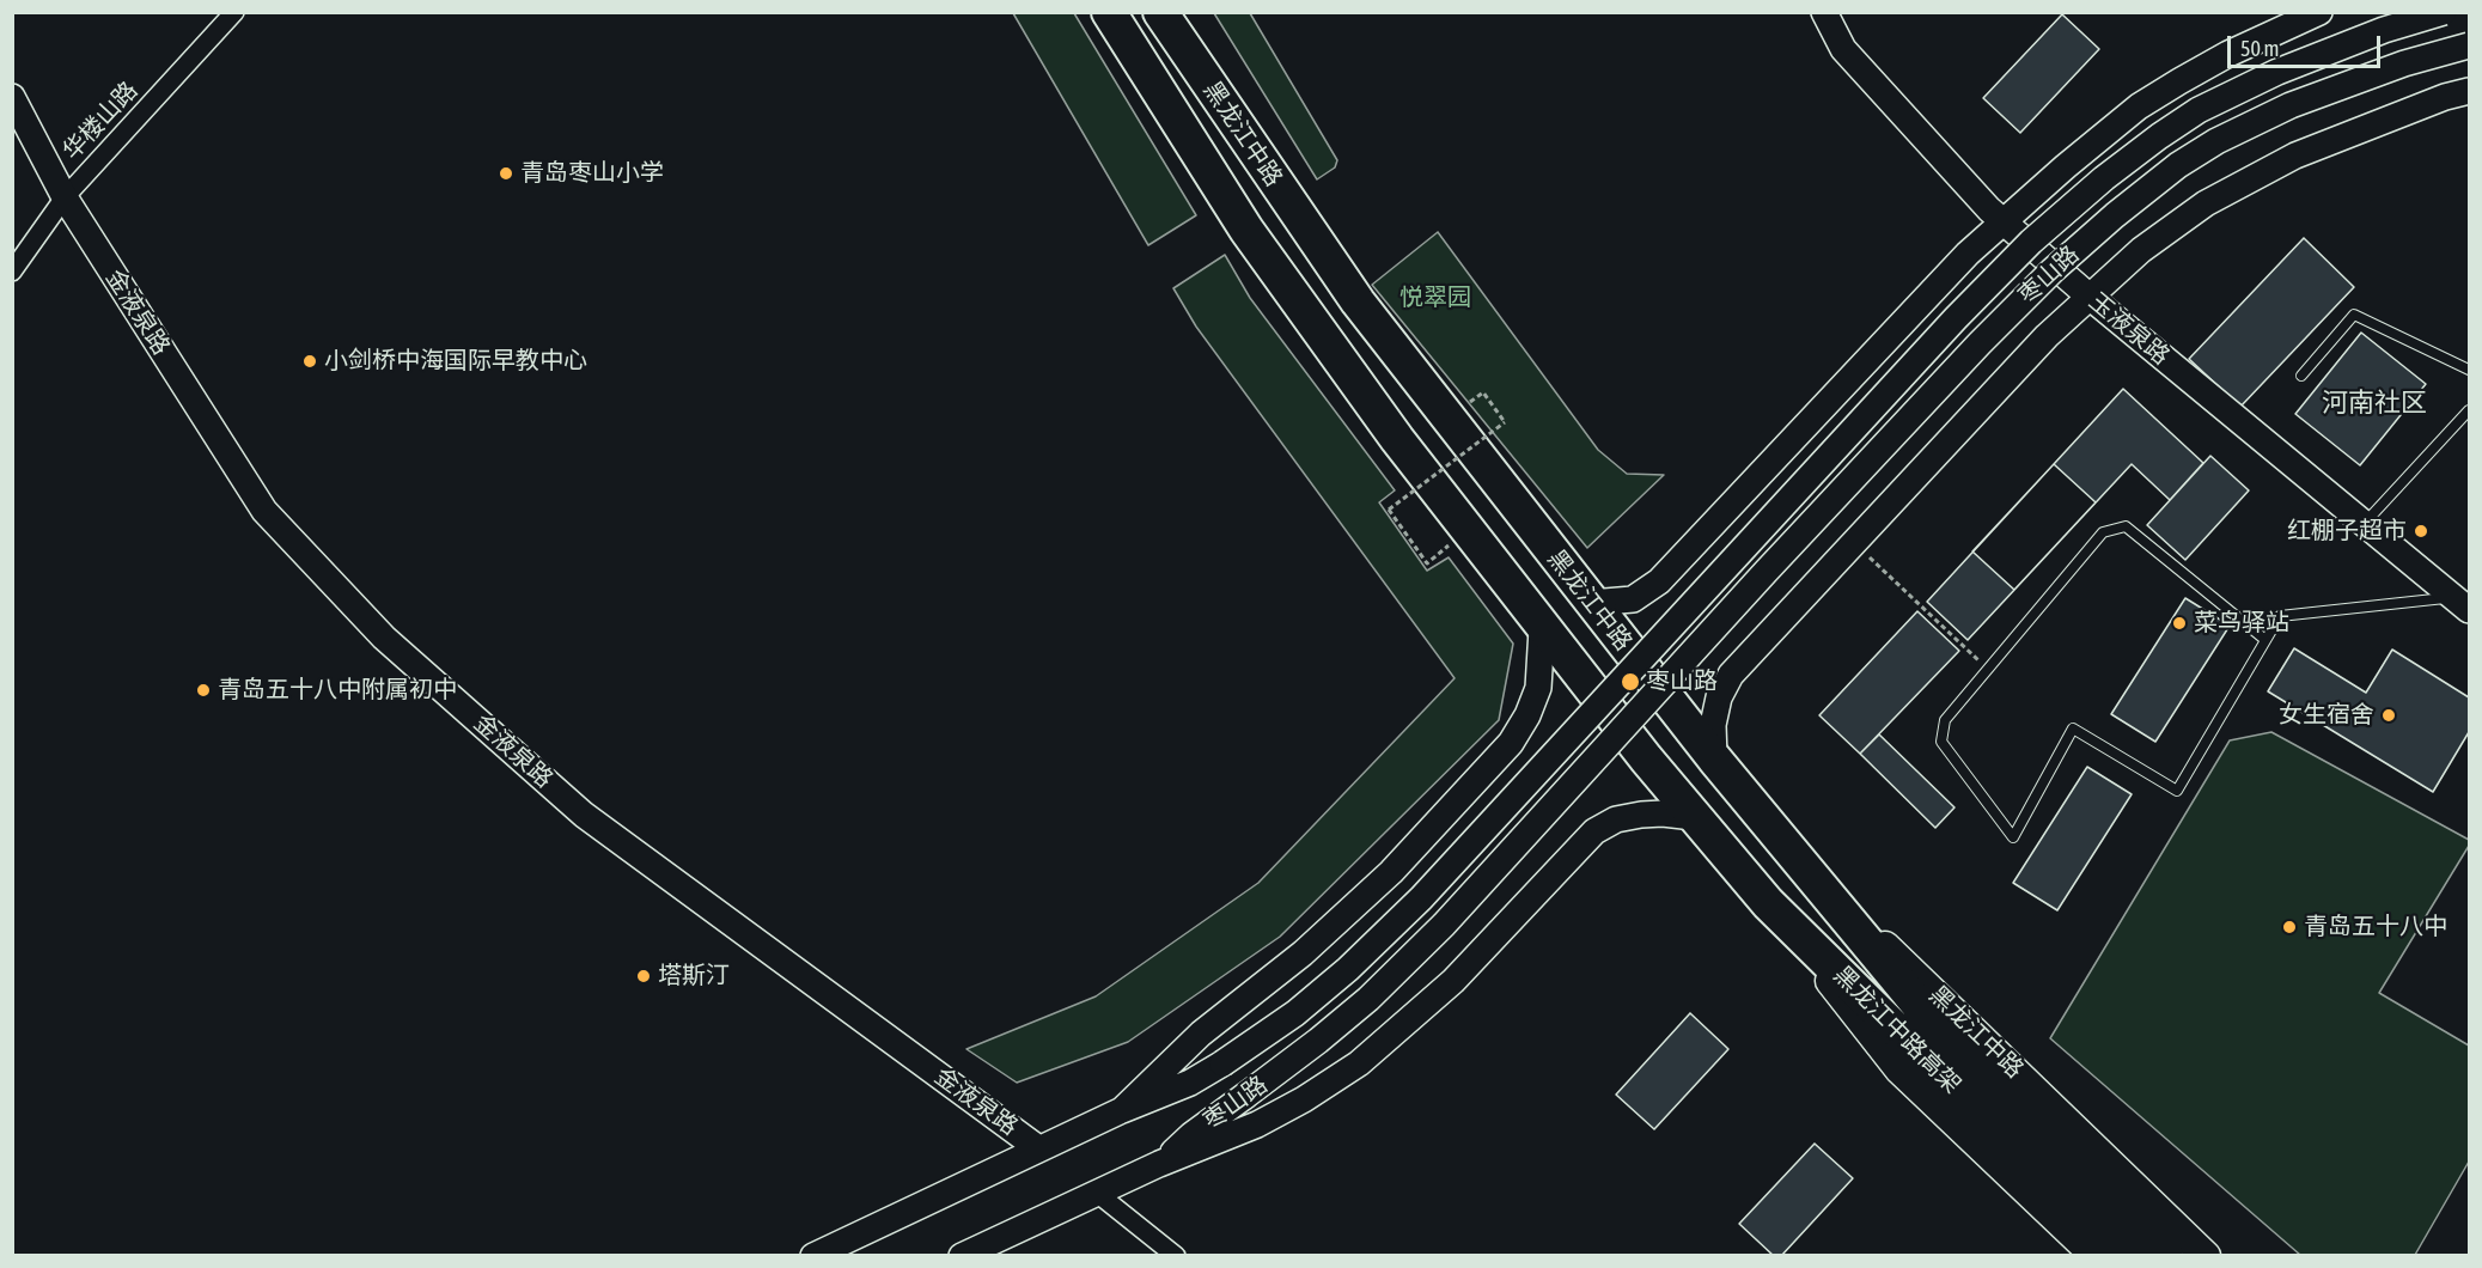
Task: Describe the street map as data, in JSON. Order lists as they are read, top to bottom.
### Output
{
  "streets": {
    "highway": ["黑龙江中路", "黑龙江中路高架"],
    "street": [
      "华楼山路",
      "枣山路",
      "金液泉路",
      "玉液泉路"
    ]
  },
  "crossings": [
    ["华楼山路", "金液泉路"],
    ["黑龙江中路", "枣山路"],
    ["黑龙江中路", "黑龙江中路高架"],
    ["枣山路", "金液泉路"],
    ["枣山路", "玉液泉路"]
  ],
  "districts": ["河南社区"],
  "parks": ["悦翠园"],
  "places": [
    "青岛枣山小学",
    "小剑桥中海国际早教中心",
    "红棚子超市",
    "菜鸟驿站",
    "枣山路",
    "青岛五十八中附属初中",
    "女生宿舍",
    "青岛五十八中",
    "塔斯汀"
  ],
  "scale_bar": "50 m"
}
